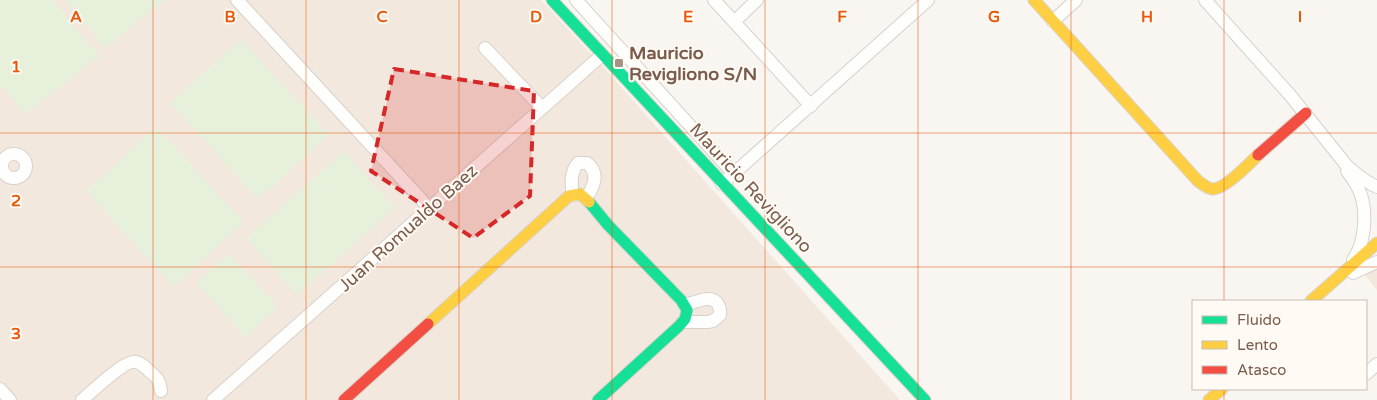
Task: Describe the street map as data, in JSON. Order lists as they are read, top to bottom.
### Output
{
  "streets": {
    "street": ["Mauricio Revigliono", "Juan Romualdo Baez"]
  },
  "crossings": [
    ["Mauricio Revigliono", "Juan Romualdo Baez"]
  ],
  "places": {
    "transit": ["Mauricio Revigliono S/N"]
  },
  "legend": ["Fluido", "Lento", "Atasco"],
  "grid": {
    "columns": [
      "A",
      "B",
      "C",
      "D",
      "E",
      "F",
      "G",
      "H",
      "I"
    ],
    "rows": ["1", "2", "3"]
  }
}
